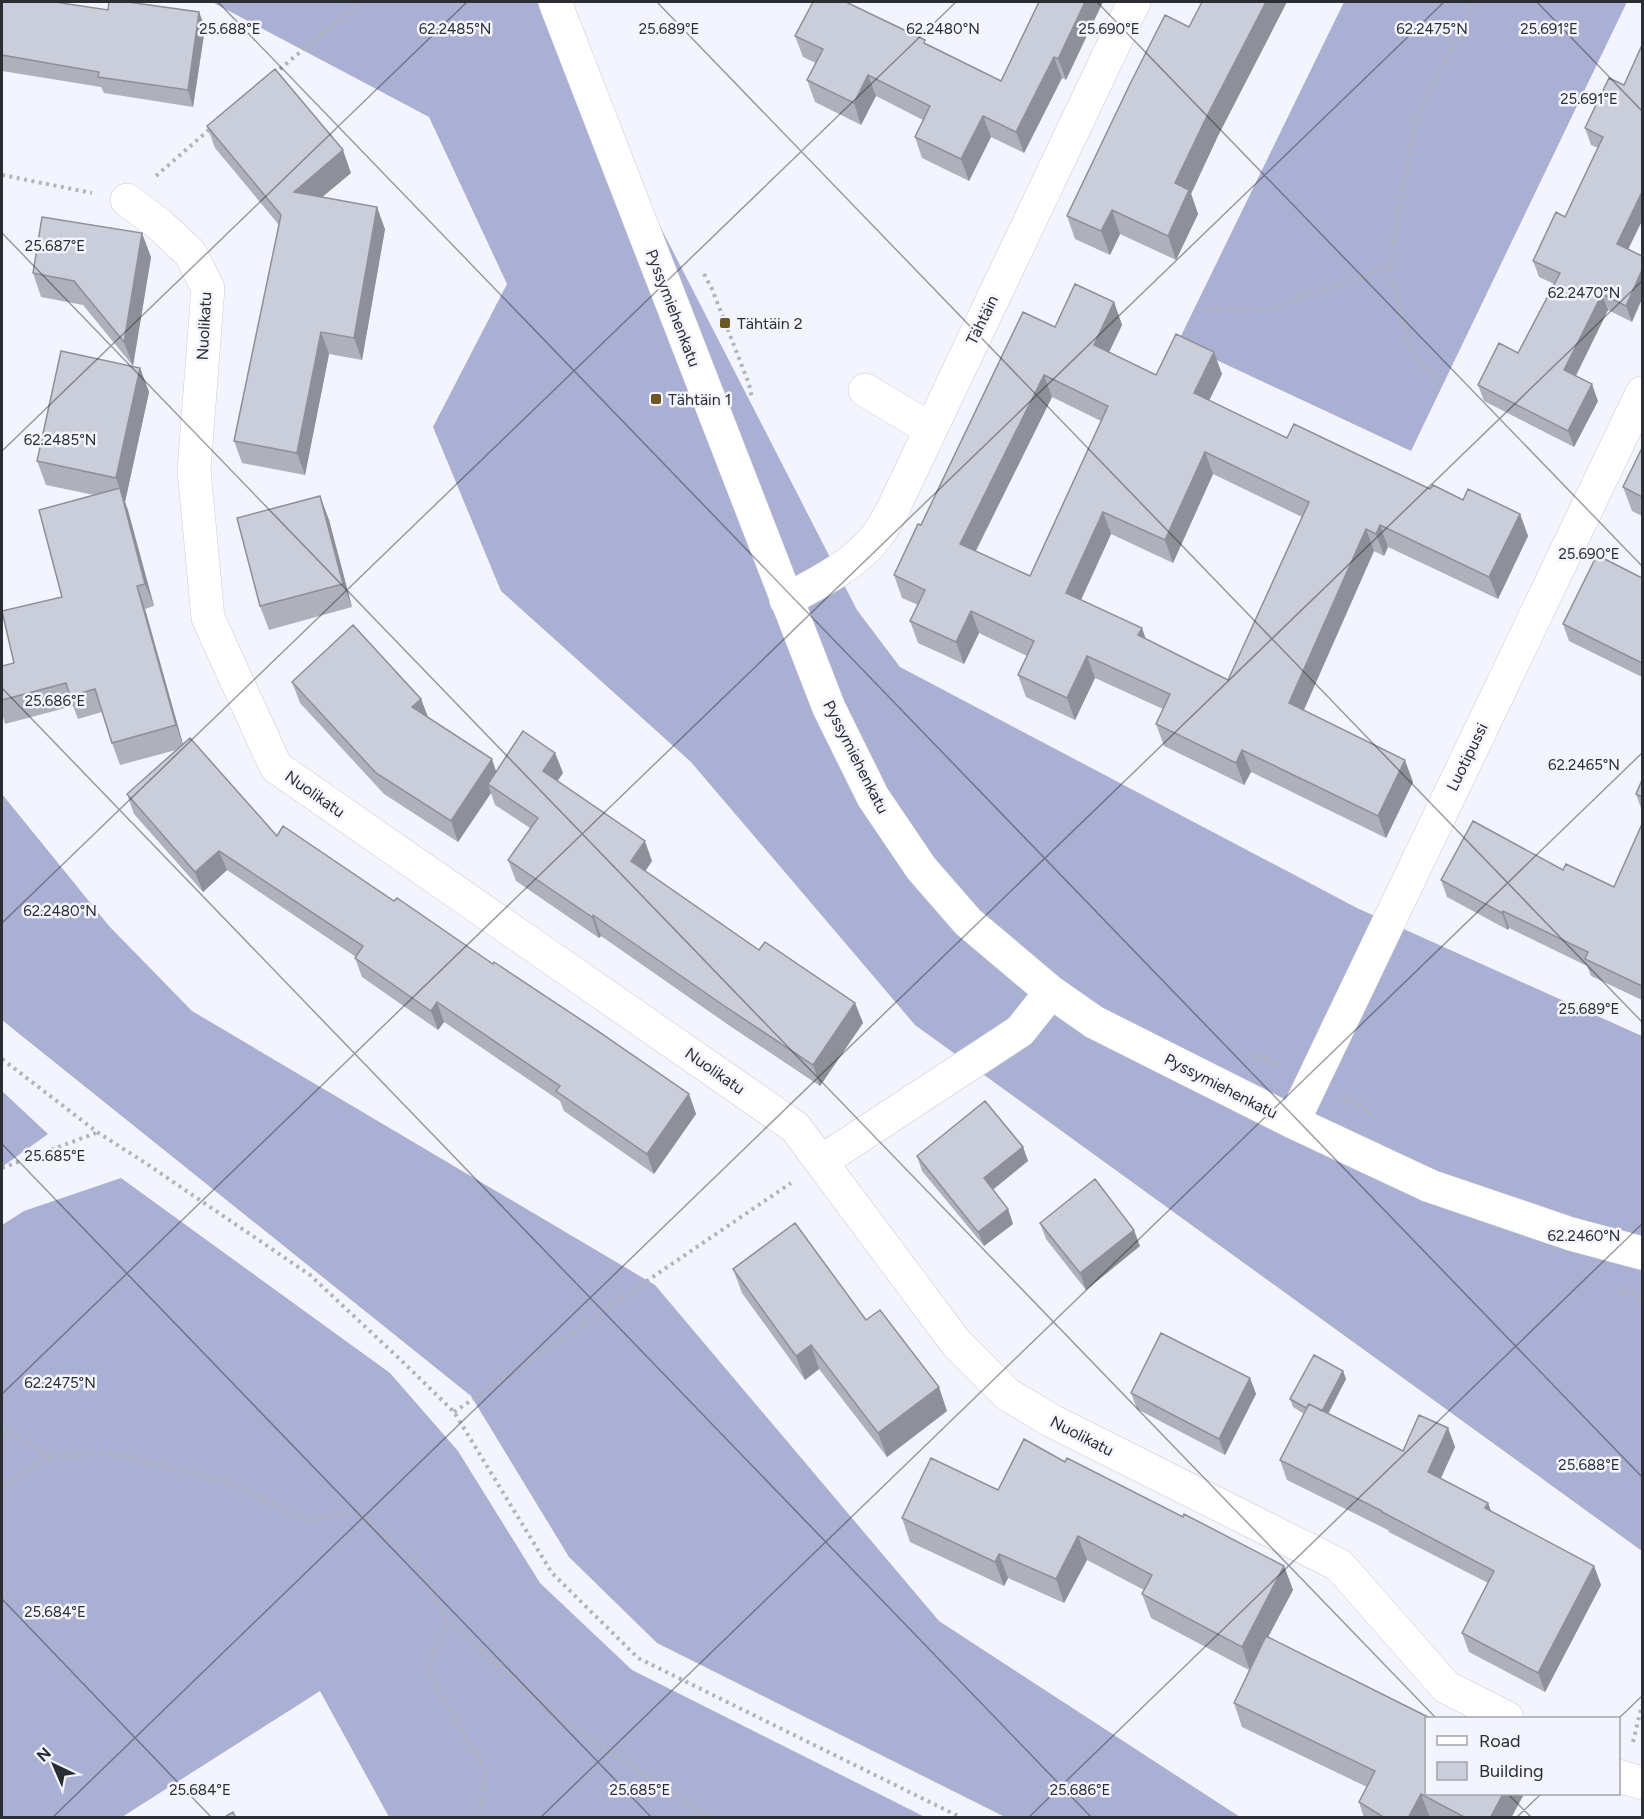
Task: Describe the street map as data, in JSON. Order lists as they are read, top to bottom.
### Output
{
  "streets": {
    "street": [
      "Pyssymiehenkatu",
      "Tähtäin",
      "Nuolikatu",
      "Luotipussi"
    ]
  },
  "crossings": [
    ["Pyssymiehenkatu", "Tähtäin"],
    ["Pyssymiehenkatu", "Luotipussi"]
  ],
  "places": {
    "transit": ["Tähtäin 2", "Tähtäin 1"]
  },
  "legend": ["Road", "Building"],
  "north": "top left",
  "coordinates": [
    "62.2485°N",
    "62.2480°N",
    "62.2475°N",
    "25.689°E",
    "25.690°E",
    "25.688°E",
    "25.691°E",
    "25.687°E",
    "62.2470°N",
    "25.686°E",
    "62.2465°N",
    "25.685°E",
    "62.2460°N",
    "25.684°E"
  ]
}
